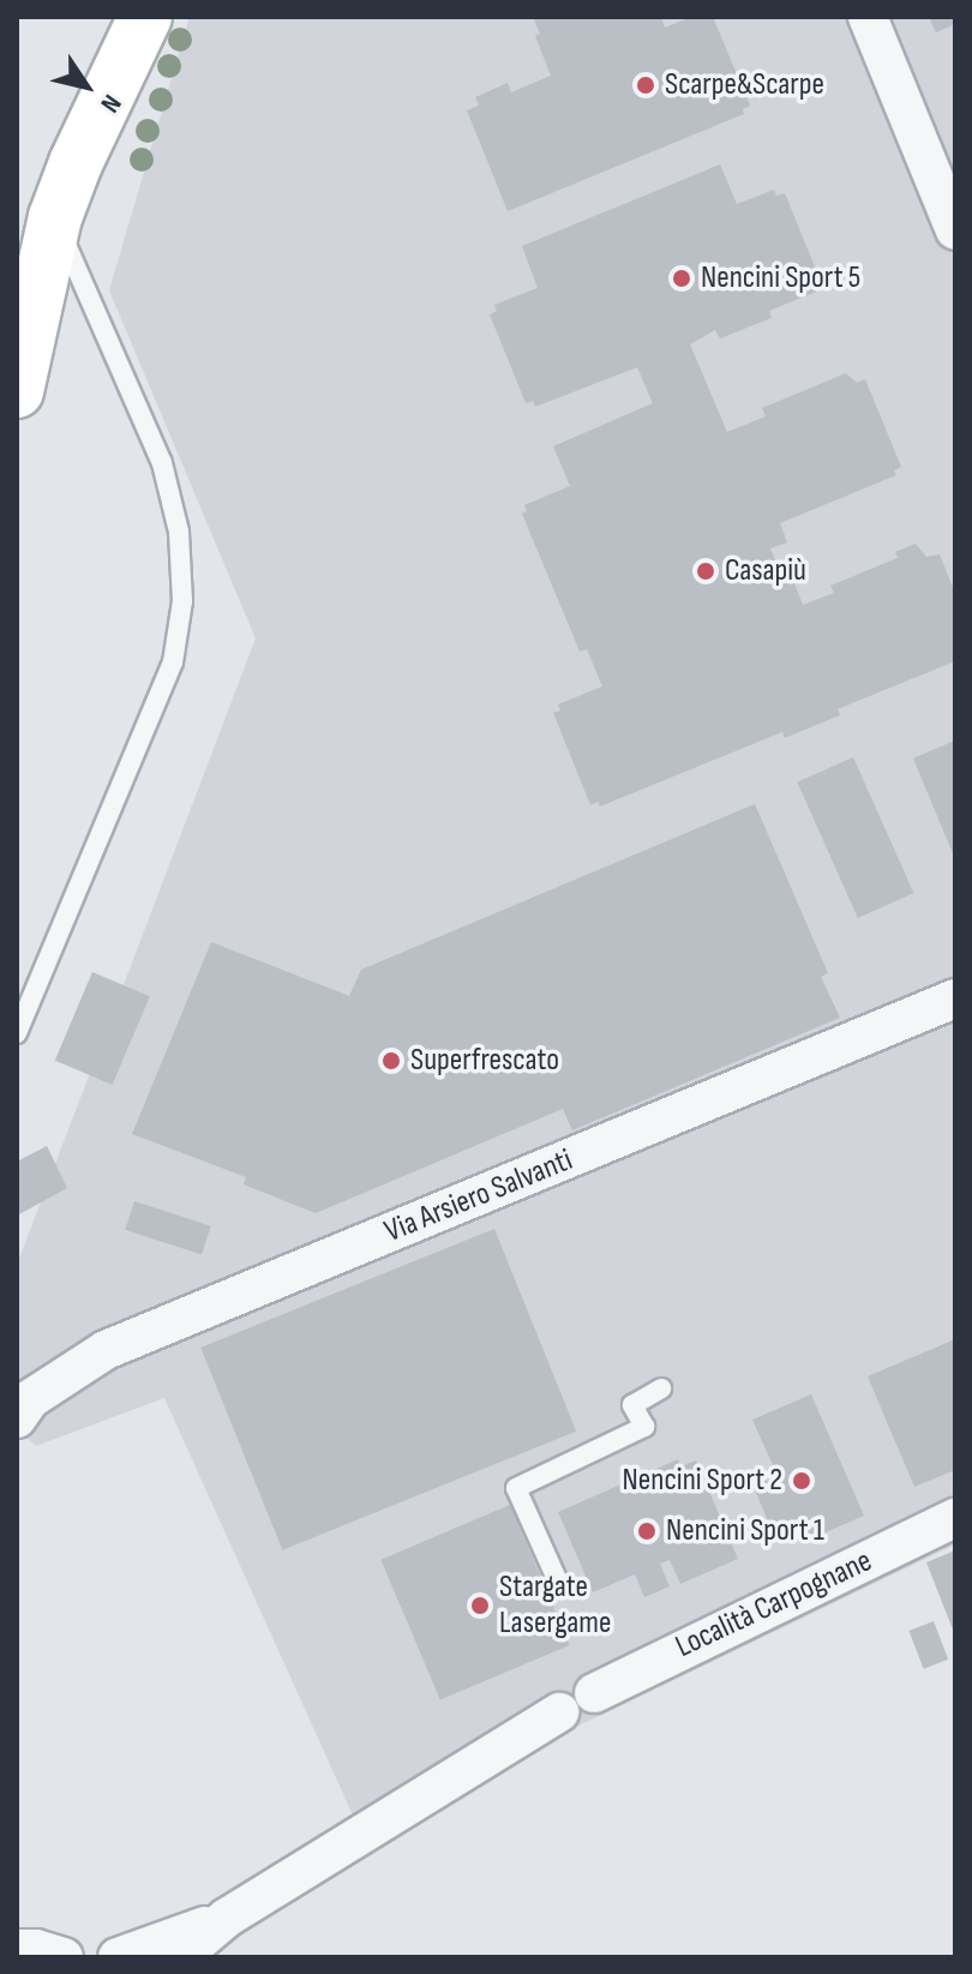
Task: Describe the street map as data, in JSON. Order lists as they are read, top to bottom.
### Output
{
  "streets": {
    "street": ["Via Arsiero Salvanti", "Località Carpognane"]
  },
  "places": [
    "Scarpe&Scarpe",
    "Nencini Sport 5",
    "Casapiù",
    "Superfrescato",
    "Nencini Sport 2",
    "Nencini Sport 1",
    "Stargate Lasergame"
  ],
  "north": "bottom right"
}
